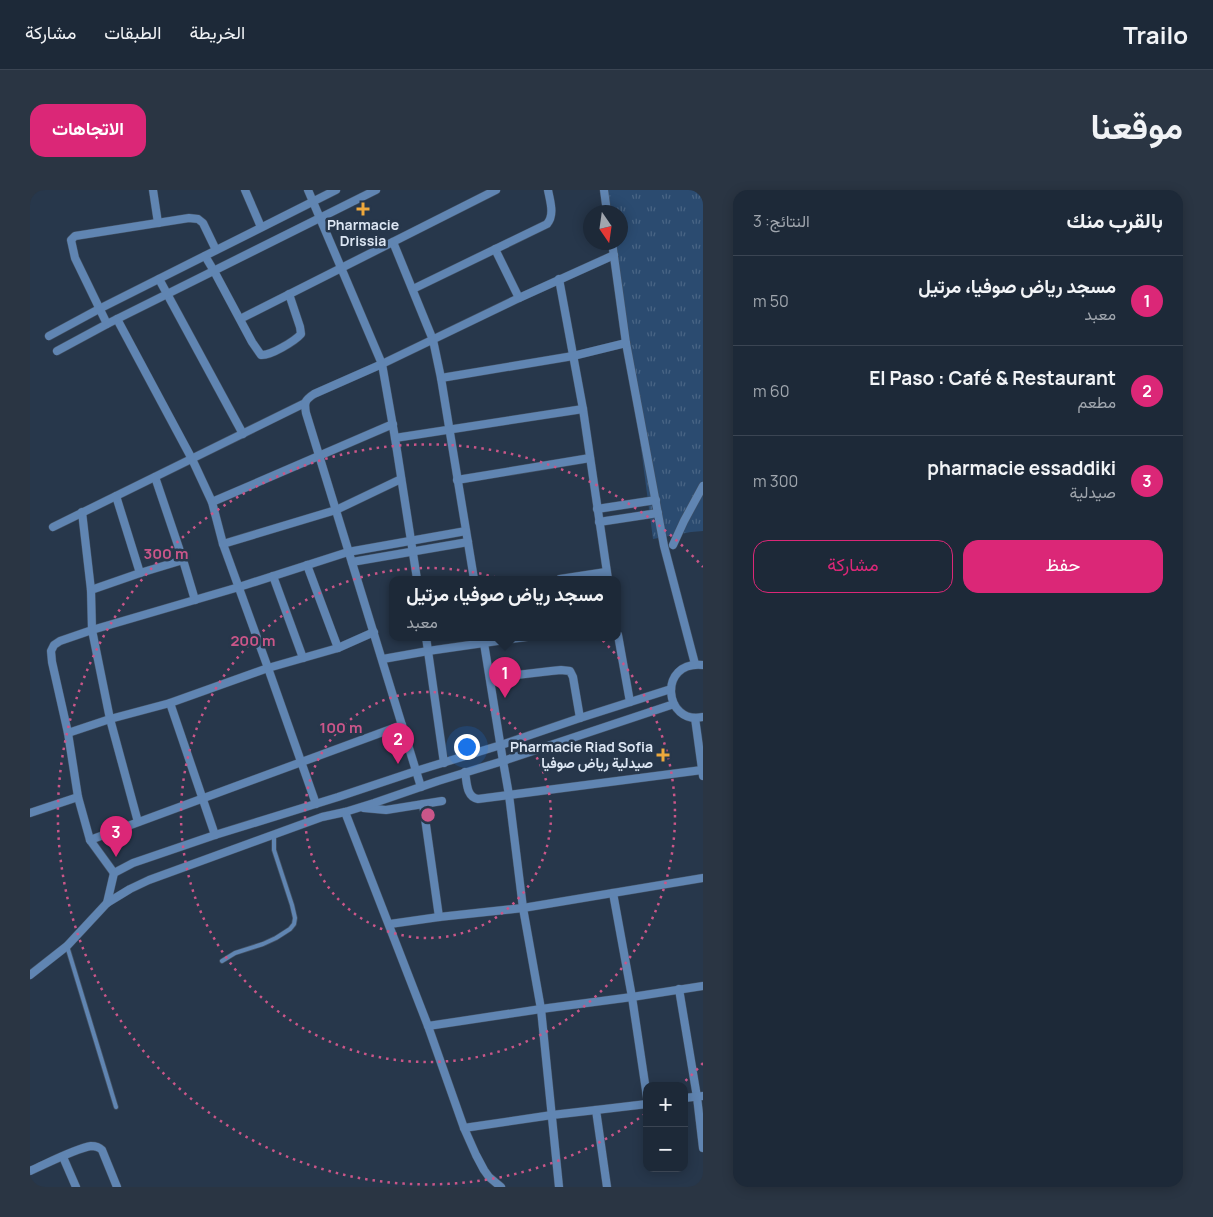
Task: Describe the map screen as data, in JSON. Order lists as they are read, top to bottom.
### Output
{
  "places": {
    "health": ["Pharmacie Drissia", "Pharmacie Riad Sofia صيدلية رياض صوفيا"]
  },
  "north": "bottom",
  "page": {
    "header": "Trailo",
    "nav": ["الخريطة", "الطبقات", "مشاركة"],
    "title": "موقعنا",
    "buttons": [
      "الاتجاهات",
      ["حفظ", "مشاركة"]
    ],
    "heading": ["بالقرب منك", "النتائج: 3"],
    "list": [
      {
        "mark": "1",
        "name": "مسجد رياض صوفيا، مرتیل",
        "note": "معبد",
        "value": "50 m"
      },
      {
        "mark": "2",
        "name": "El Paso : Café & Restaurant",
        "note": "مطعم",
        "value": "60 m"
      },
      {
        "mark": "3",
        "name": "pharmacie essaddiki",
        "note": "صيدلية",
        "value": "300 m"
      }
    ],
    "popup": ["مسجد رياض صوفيا، مرتیل", "معبد"],
    "pins": ["1", "2", "3"],
    "map_buttons": ["+", "−"]
  },
  "rings": ["300 m", "200 m", "100 m"]
}
